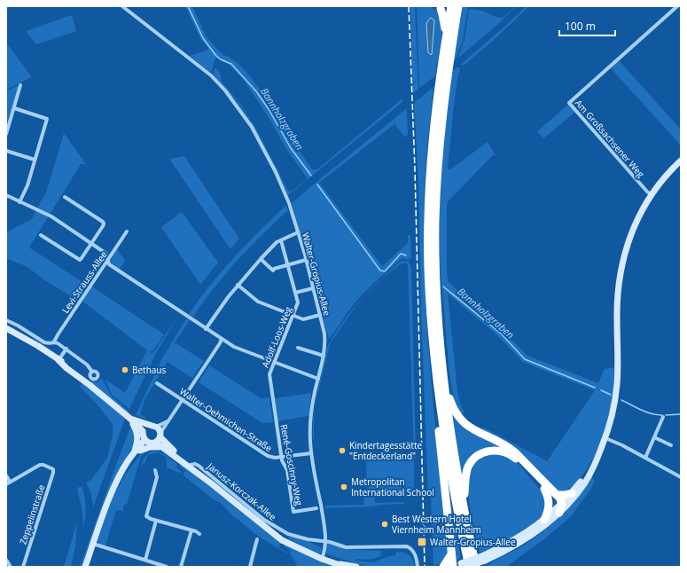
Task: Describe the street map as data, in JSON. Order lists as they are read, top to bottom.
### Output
{
  "streets": {
    "street": [
      "Am Großsachsener Weg",
      "Walter-Gropius-Allee",
      "Levi-Strauss-Allee",
      "Adolf-Loos-Weg",
      "Walter-Oehmichen-Straße",
      "René-Goscinny-Weg",
      "Janusz-Korczak-Allee",
      "Zeppelinstraße"
    ]
  },
  "crossings": [
    ["Walter-Gropius-Allee", "Walter-Oehmichen-Straße"],
    ["Walter-Gropius-Allee", "Janusz-Korczak-Allee"],
    ["Adolf-Loos-Weg", "René-Goscinny-Weg"],
    ["Walter-Oehmichen-Straße", "René-Goscinny-Weg"]
  ],
  "water": ["Bannholzgraben"],
  "places": {
    "other": [
      "Bethaus",
      "Kindertagesstätte \"Entdeckerland\"",
      "Metropolitan International School",
      "Best Western Hotel Viernheim Mannheim"
    ],
    "transit": ["Walter-Gropius-Allee"]
  },
  "scale_bar": "100 m"
}
